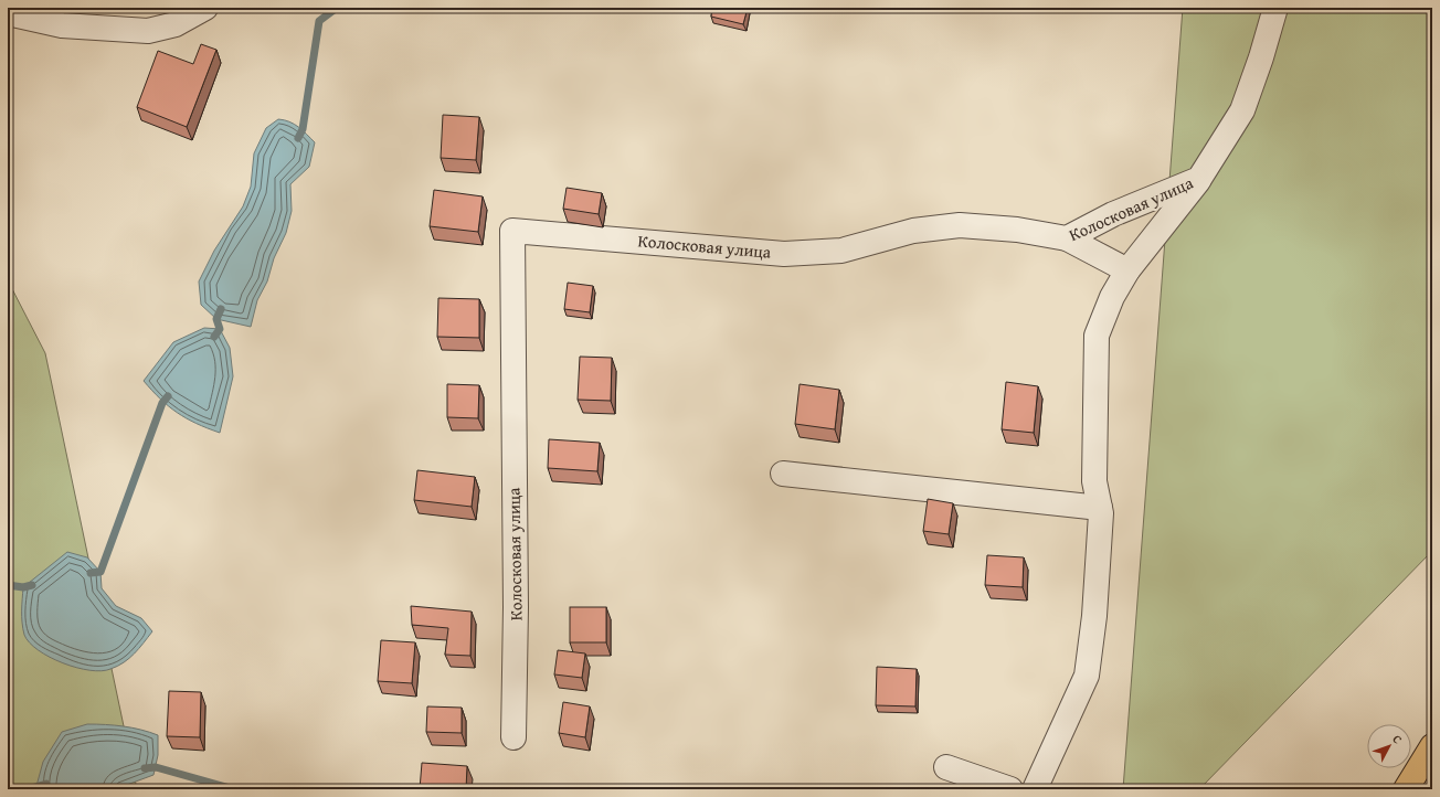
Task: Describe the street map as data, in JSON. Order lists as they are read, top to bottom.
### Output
{
  "streets": {
    "street": ["Колосковая улица"]
  },
  "north": "top right"
}
